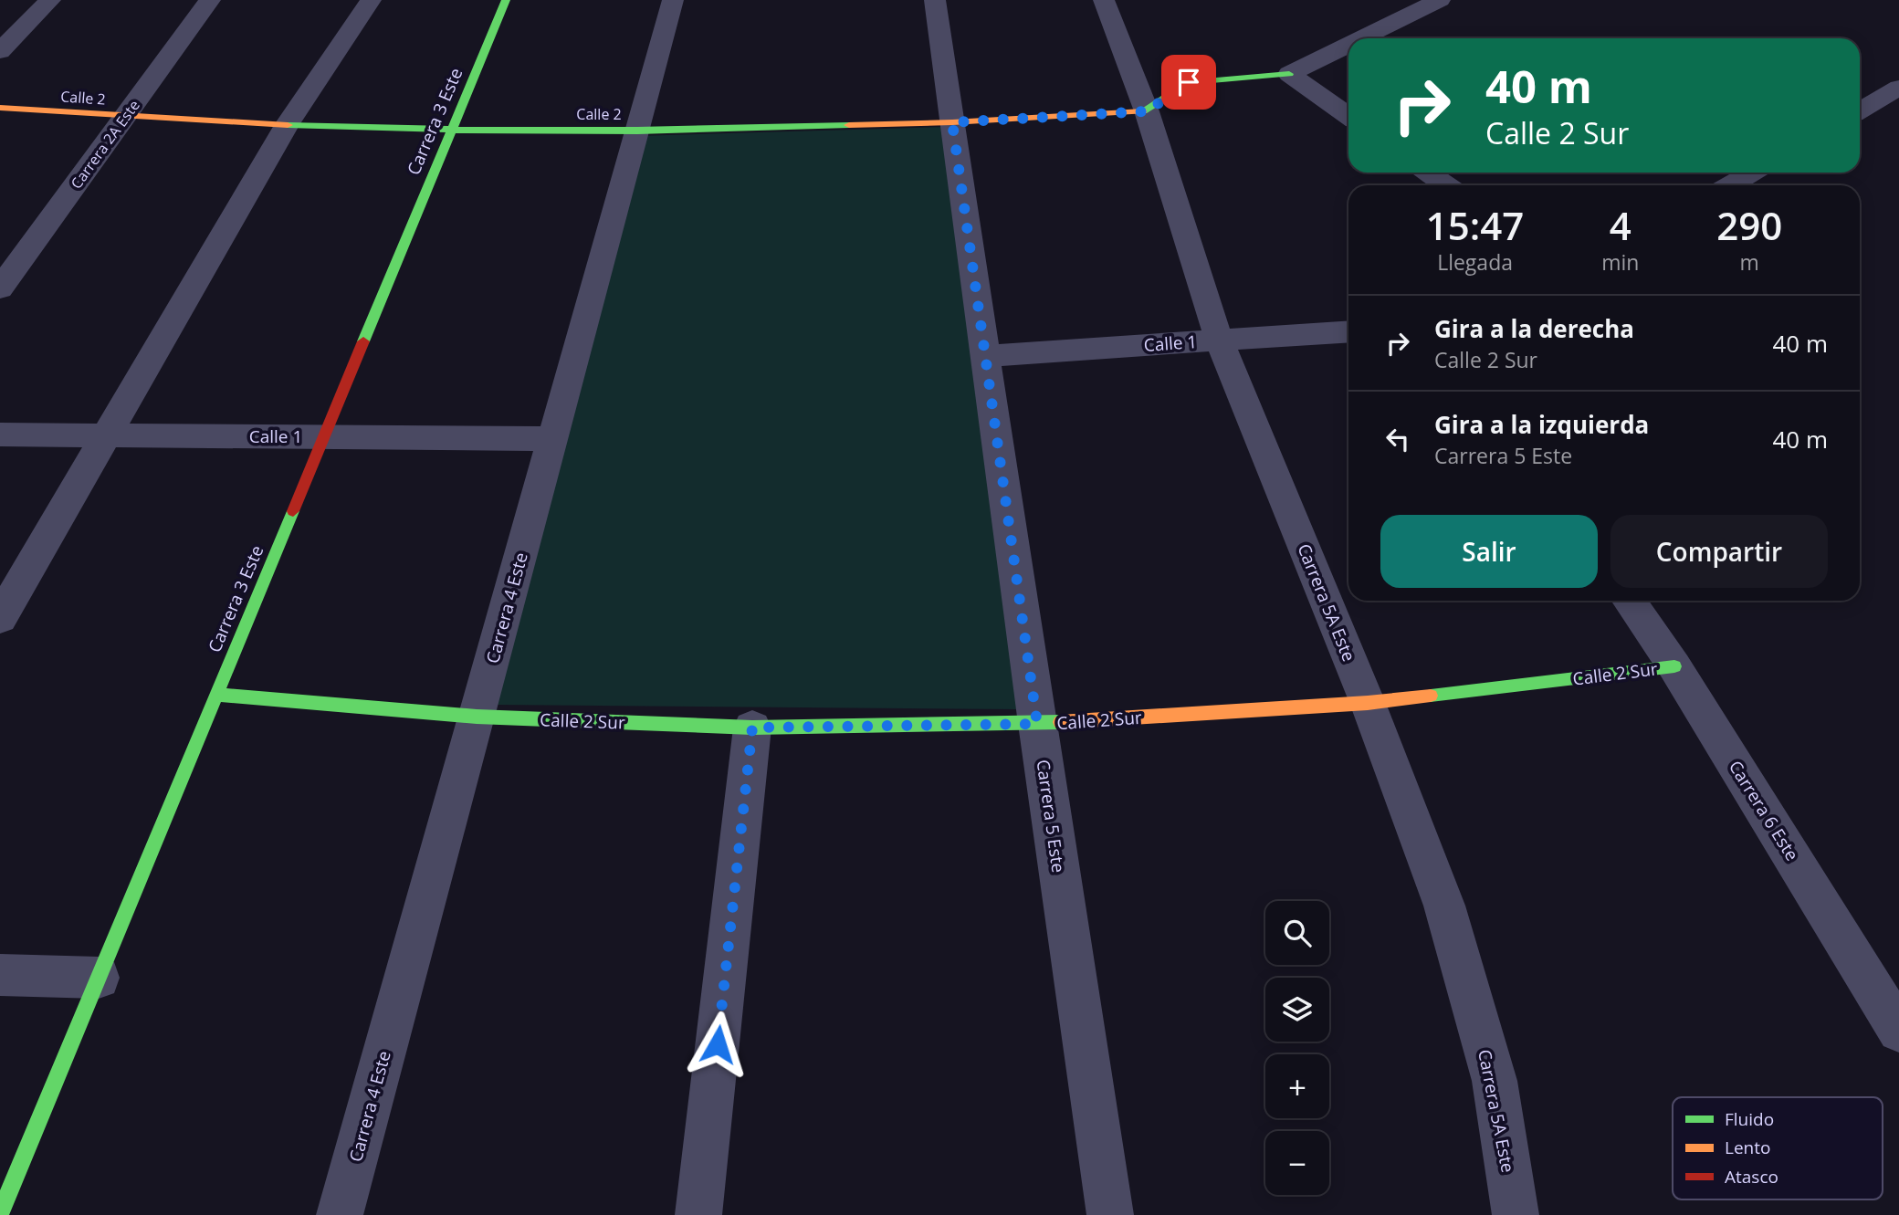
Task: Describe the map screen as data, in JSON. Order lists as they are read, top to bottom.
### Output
{
  "streets": {
    "street": [
      "Calle 2",
      "Carrera 3 Este",
      "Carrera 2A Este",
      "Calle 1",
      "Carrera 5A Este",
      "Carrera 4 Este",
      "Calle 2 Sur",
      "Carrera 6 Este",
      "Carrera 5 Este"
    ]
  },
  "crossings": [
    ["Calle 2", "Carrera 3 Este"],
    ["Calle 2", "Carrera 2A Este"],
    ["Calle 2", "Carrera 5A Este"],
    ["Calle 2", "Carrera 4 Este"],
    ["Calle 2", "Carrera 5 Este"],
    ["Carrera 3 Este", "Calle 1"],
    ["Carrera 3 Este", "Calle 2 Sur"],
    ["Calle 1", "Carrera 5A Este"],
    ["Calle 1", "Carrera 4 Este"],
    ["Calle 1", "Carrera 5 Este"],
    ["Carrera 5A Este", "Calle 2 Sur"],
    ["Carrera 4 Este", "Calle 2 Sur"],
    ["Calle 2 Sur", "Carrera 6 Este"],
    ["Calle 2 Sur", "Carrera 5 Este"]
  ],
  "legend": ["Fluido", "Lento", "Atasco"],
  "page": {
    "turn": ["40 m", "Calle 2 Sur"],
    "eta": [
      "15:47",
      "Llegada",
      "4",
      "min",
      "290",
      "m"
    ],
    "list": [
      {
        "name": "Gira a la derecha",
        "note": "Calle 2 Sur",
        "value": "40 m"
      },
      {
        "name": "Gira a la izquierda",
        "note": "Carrera 5 Este",
        "value": "40 m"
      }
    ],
    "buttons": ["Salir", "Compartir"],
    "map_buttons": ["+", "−"]
  }
}
